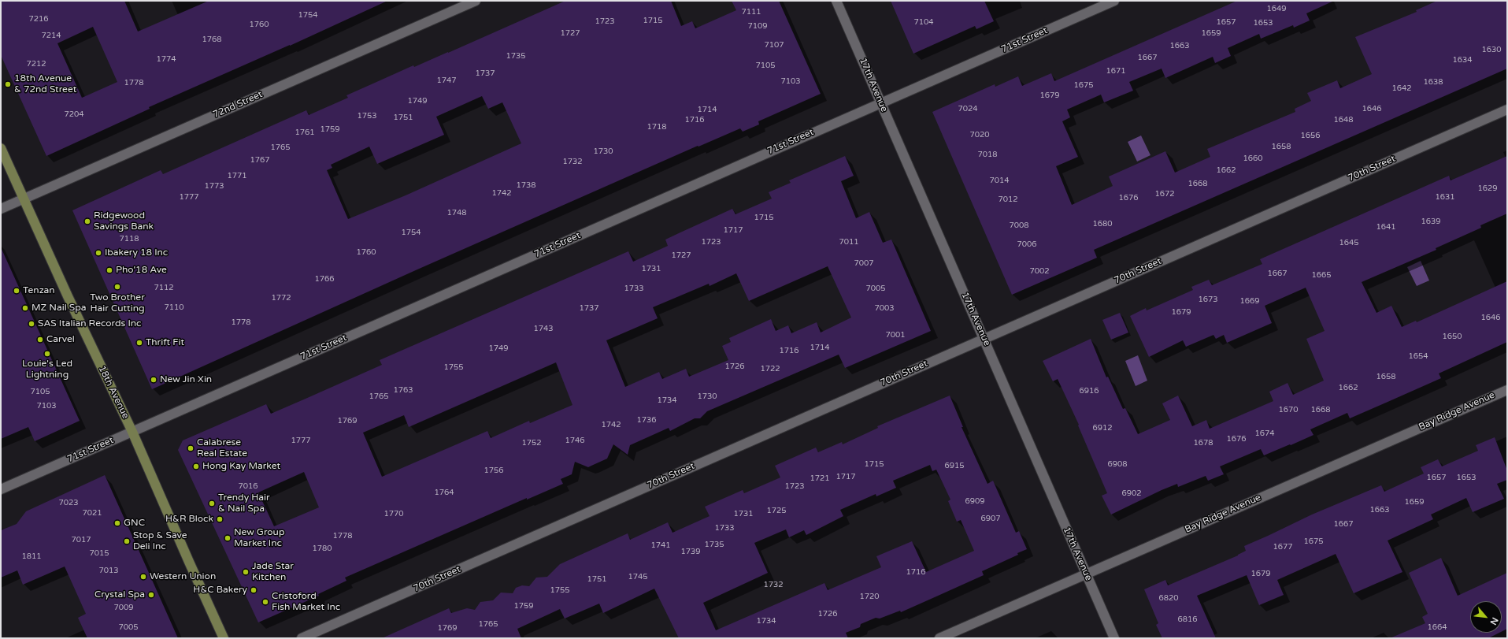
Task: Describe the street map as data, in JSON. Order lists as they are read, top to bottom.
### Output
{
  "streets": {
    "street": [
      "71st Street",
      "17th Avenue",
      "72nd Street",
      "70th Street",
      "18th Avenue",
      "Bay Ridge Avenue"
    ]
  },
  "crossings": [
    ["71st Street", "17th Avenue"],
    ["71st Street", "18th Avenue"],
    ["17th Avenue", "70th Street"],
    ["17th Avenue", "Bay Ridge Avenue"],
    ["72nd Street", "18th Avenue"]
  ],
  "places": [
    "18th Avenue & 72nd Street",
    "Ridgewood Savings Bank",
    "Ibakery 18 Inc",
    "Pho'18 Ave",
    "Two Brother Hair Cutting",
    "Tenzan",
    "MZ Nail Spa",
    "SAS Italian Records Inc",
    "Carvel",
    "Thrift Fit",
    "Louie's Led Lightning",
    "New Jin Xin",
    "Calabrese Real Estate",
    "Hong Kay Market",
    "Trendy Hair & Nail Spa",
    "H&R Block",
    "GNC",
    "New Group Market Inc",
    "Stop & Save Deli Inc",
    "Jade Star Kitchen",
    "Western Union",
    "H&C Bakery",
    "Crystal Spa",
    "Cristoford Fish Market Inc"
  ],
  "house_numbers": [
    "1649",
    "7111",
    "1754",
    "7216",
    "1715",
    "1723",
    "7104",
    "1657",
    "1653",
    "1760",
    "7109",
    "1727",
    "1659",
    "7214",
    "1768",
    "7107",
    "1663",
    "1630",
    "1735",
    "1667",
    "1774",
    "1634",
    "7212",
    "7105",
    "1671",
    "1737",
    "1747",
    "7103",
    "1638",
    "1778",
    "1675",
    "1642",
    "1679",
    "1749",
    "7024",
    "1646",
    "1714",
    "7204",
    "1753",
    "1751",
    "1716",
    "1648",
    "1718",
    "1759",
    "1761",
    "7020",
    "1656",
    "1658",
    "1765",
    "1730",
    "7018",
    "1660",
    "1767",
    "1732",
    "1662",
    "1771",
    "7014",
    "1668",
    "1738",
    "1773",
    "1629",
    "1742",
    "1672",
    "1777",
    "1631",
    "1676",
    "7012",
    "1748",
    "1715",
    "1639",
    "1680",
    "7008",
    "1641",
    "1717",
    "1754",
    "7118",
    "1723",
    "7011",
    "1645",
    "7006",
    "1760",
    "1727",
    "7007",
    "1731",
    "7002",
    "1667",
    "1665",
    "1766",
    "7112",
    "1733",
    "7005",
    "1772",
    "1673",
    "1669",
    "7110",
    "1737",
    "7003",
    "1679",
    "1646",
    "1778",
    "1743",
    "7001",
    "1650",
    "1714",
    "1749",
    "1716",
    "1654",
    "1726",
    "1755",
    "1722",
    "1658",
    "1662",
    "1763",
    "6916",
    "7105",
    "1765",
    "1730",
    "1734",
    "7103",
    "1670",
    "1668",
    "1736",
    "1769",
    "1742",
    "6912",
    "1674",
    "1676",
    "1777",
    "1746",
    "1752",
    "1678",
    "1715",
    "6908",
    "6915",
    "1756",
    "1717",
    "1657",
    "1653",
    "1721",
    "7016",
    "1723",
    "1764",
    "6902",
    "6909",
    "1659",
    "7023",
    "1663",
    "1725",
    "7021",
    "1770",
    "1731",
    "6907",
    "1667",
    "1733",
    "1778",
    "7017",
    "1675",
    "1735",
    "1741",
    "1677",
    "1780",
    "1739",
    "7015",
    "1811",
    "7013",
    "1716",
    "1679",
    "1745",
    "1751",
    "1732",
    "1755",
    "1720",
    "6820",
    "1759",
    "7009",
    "1726",
    "6816",
    "1734",
    "1765",
    "7005",
    "1664",
    "1769"
  ],
  "north": "bottom right"
}
